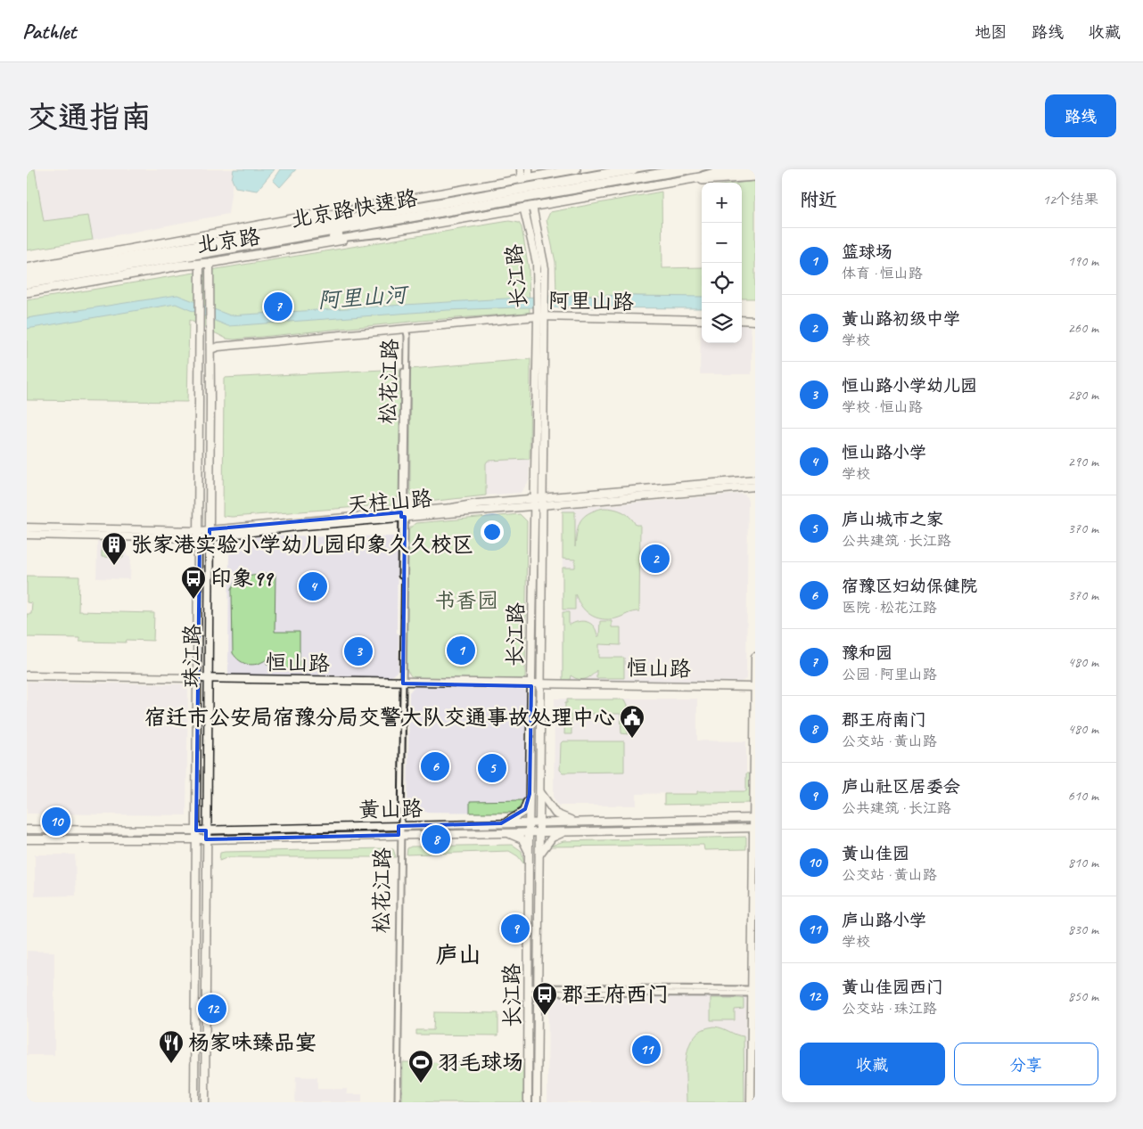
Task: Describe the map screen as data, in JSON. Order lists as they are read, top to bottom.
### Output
{
  "streets": {
    "highway": ["北京路快速路"],
    "main road": ["北京路"],
    "street": [
      "长江路",
      "阿里山路",
      "松花江路",
      "天柱山路",
      "珠江路",
      "恒山路",
      "黄山路"
    ]
  },
  "crossings": [
    ["北京路", "长江路"],
    ["北京路", "珠江路"],
    ["长江路", "阿里山路"],
    ["长江路", "天柱山路"],
    ["长江路", "恒山路"],
    ["长江路", "黄山路"],
    ["阿里山路", "松花江路"],
    ["阿里山路", "珠江路"],
    ["松花江路", "天柱山路"],
    ["松花江路", "恒山路"],
    ["松花江路", "黄山路"],
    ["天柱山路", "珠江路"],
    ["珠江路", "恒山路"],
    ["珠江路", "黄山路"]
  ],
  "districts": ["庐山"],
  "water": ["阿里山河"],
  "parks": ["书香园"],
  "places": {
    "building": ["张家港实验小学幼儿园印象久久校区"],
    "bus stop": ["印象99", "郡王府西门"],
    "public building": ["宿迁市公安局宿豫分局交警大队交通事故处理中心"],
    "restaurant": ["杨家味臻品宴"],
    "sports": ["羽毛球场"]
  },
  "page": {
    "header": "Pathlet",
    "nav": ["地图", "路线", "收藏"],
    "buttons": [
      "路线",
      ["收藏", "分享"]
    ],
    "title": "交通指南",
    "heading": ["附近", "12个结果"],
    "map_buttons": ["+", "−"],
    "list": [
      {
        "mark": "1",
        "name": "篮球场",
        "note": "体育 · 恒山路",
        "value": "190 m"
      },
      {
        "mark": "2",
        "name": "黄山路初级中学",
        "note": "学校",
        "value": "260 m"
      },
      {
        "mark": "3",
        "name": "恒山路小学幼儿园",
        "note": "学校 · 恒山路",
        "value": "280 m"
      },
      {
        "mark": "4",
        "name": "恒山路小学",
        "note": "学校",
        "value": "290 m"
      },
      {
        "mark": "5",
        "name": "庐山城市之家",
        "note": "公共建筑 · 长江路",
        "value": "370 m"
      },
      {
        "mark": "6",
        "name": "宿豫区妇幼保健院",
        "note": "医院 · 松花江路",
        "value": "370 m"
      },
      {
        "mark": "7",
        "name": "豫和园",
        "note": "公园 · 阿里山路",
        "value": "480 m"
      },
      {
        "mark": "8",
        "name": "郡王府南门",
        "note": "公交站 · 黄山路",
        "value": "480 m"
      },
      {
        "mark": "9",
        "name": "庐山社区居委会",
        "note": "公共建筑 · 长江路",
        "value": "610 m"
      },
      {
        "mark": "10",
        "name": "黄山佳园",
        "note": "公交站 · 黄山路",
        "value": "810 m"
      },
      {
        "mark": "11",
        "name": "庐山路小学",
        "note": "学校",
        "value": "830 m"
      },
      {
        "mark": "12",
        "name": "黄山佳园西门",
        "note": "公交站 · 珠江路",
        "value": "850 m"
      }
    ],
    "pins": [
      "7",
      "2",
      "4",
      "1",
      "3",
      "6",
      "5",
      "10",
      "8",
      "9",
      "12",
      "11"
    ]
  }
}
